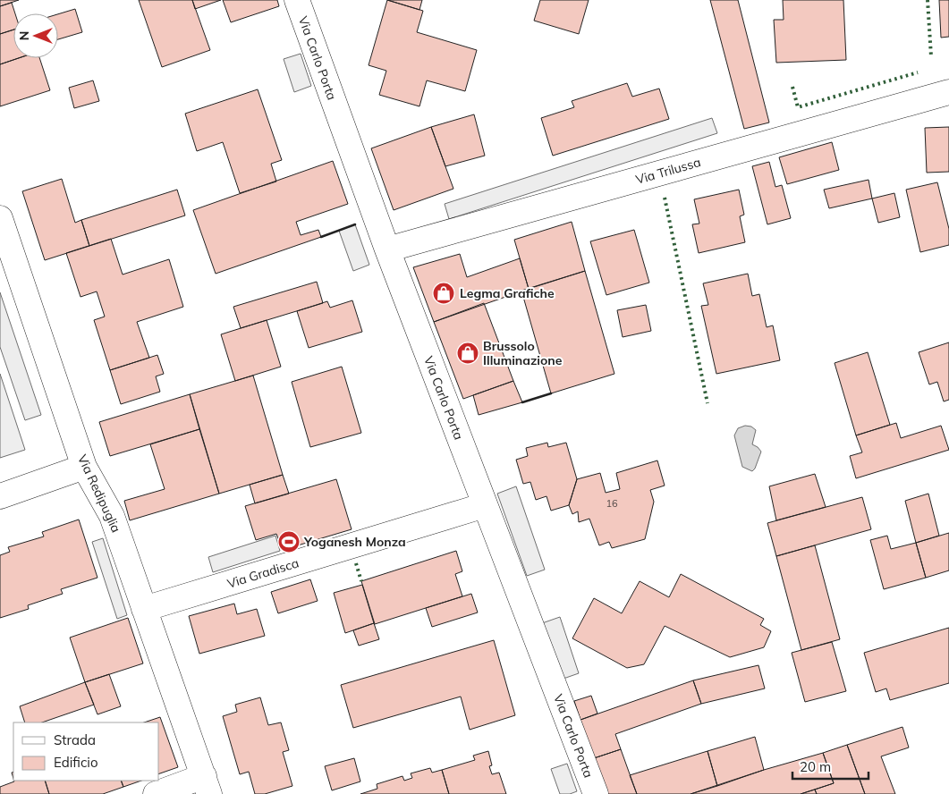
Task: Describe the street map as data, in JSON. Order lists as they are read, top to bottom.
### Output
{
  "streets": {
    "street": [
      "Via Carlo Porta",
      "Via Trilussa",
      "Via Redipuglia",
      "Via Gradisca"
    ]
  },
  "crossings": [
    ["Via Carlo Porta", "Via Trilussa"],
    ["Via Carlo Porta", "Via Gradisca"],
    ["Via Redipuglia", "Via Gradisca"]
  ],
  "places": {
    "shop": ["Legma Grafiche", "Brussolo Illuminazione"],
    "sports": ["Yoganesh Monza"]
  },
  "house_numbers": ["16"],
  "legend": ["Strada", "Edificio"],
  "scale_bar": "20 m",
  "north": "left"
}
